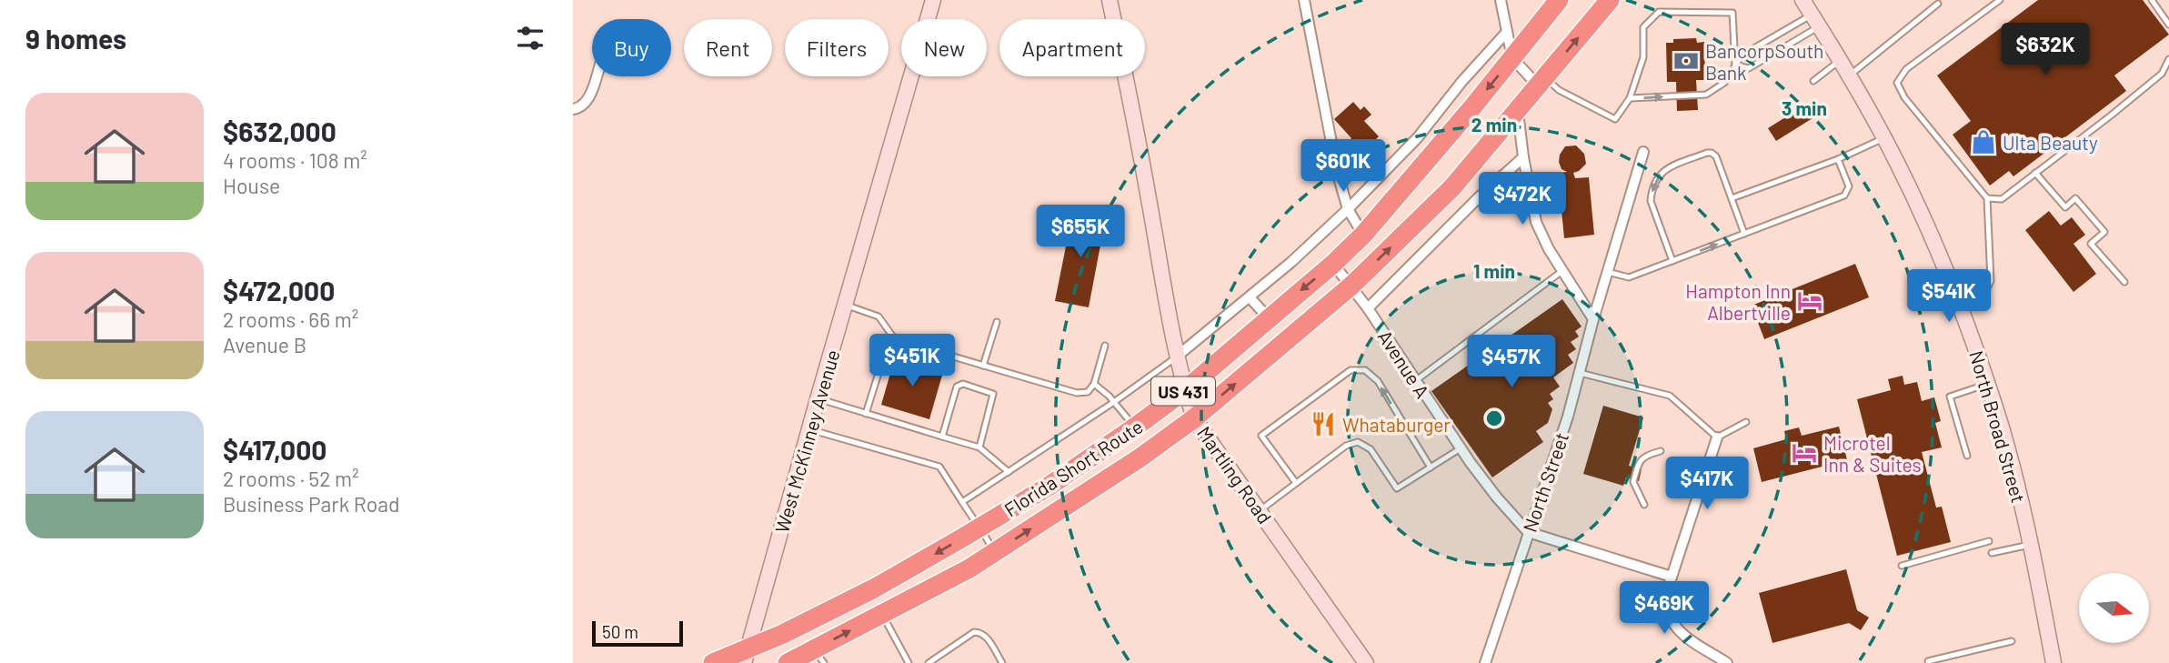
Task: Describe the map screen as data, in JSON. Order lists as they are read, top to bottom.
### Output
{
  "streets": {
    "highway": ["US 431", "Florida Short Route"],
    "street": [
      "Avenue A",
      "North Broad Street",
      "West McKinney Avenue",
      "Martling Road",
      "North Street"
    ]
  },
  "crossings": [
    ["Avenue A", "Florida Short Route"],
    ["Avenue A", "North Street"],
    ["West McKinney Avenue", "Florida Short Route"],
    ["Florida Short Route", "Martling Road"]
  ],
  "places": {
    "bank": ["BancorpSouth Bank"],
    "shop": ["Ulta Beauty"],
    "hotel": ["Hampton Inn Albertville", "Microtel Inn & Suites"],
    "restaurant": ["Whataburger"]
  },
  "scale_bar": "50 m",
  "north": "right",
  "page": {
    "heading": "9 homes",
    "chip": [
      "Buy",
      "Rent",
      "Filters",
      "New",
      "Apartment"
    ],
    "price": [
      "$632K",
      "$601K",
      "$472K",
      "$655K",
      "$541K",
      "$451K",
      "$457K",
      "$417K",
      "$469K"
    ],
    "list": [
      {
        "name": "$632,000",
        "note": "4 rooms · 108 m² · House"
      },
      {
        "name": "$472,000",
        "note": "2 rooms · 66 m² · Avenue B"
      },
      {
        "name": "$417,000",
        "note": "2 rooms · 52 m² · Business Park Road"
      }
    ],
    "scale": "50 m"
  },
  "rings": ["3 min", "2 min", "1 min"]
}
